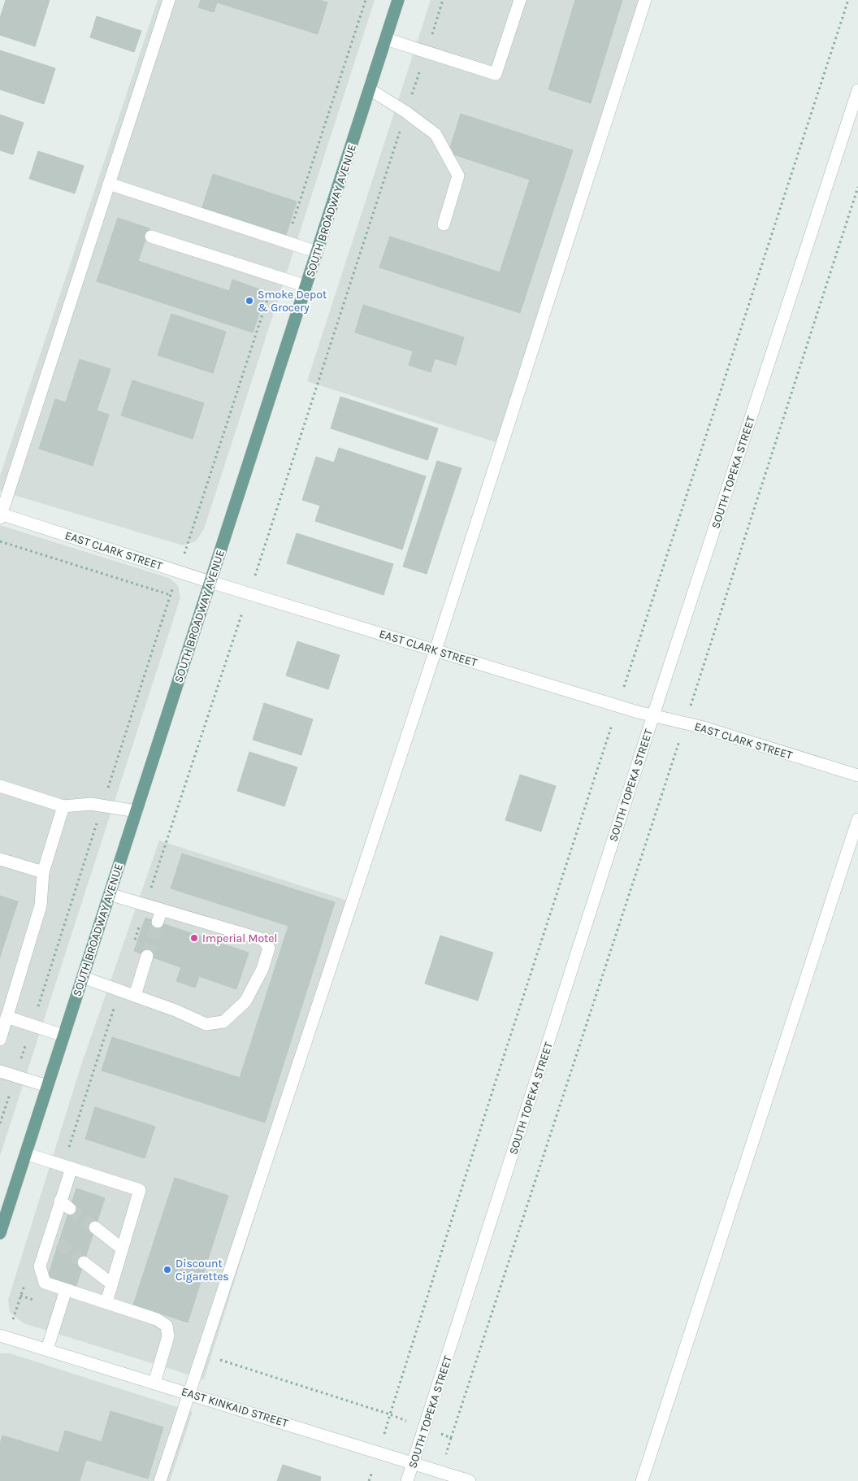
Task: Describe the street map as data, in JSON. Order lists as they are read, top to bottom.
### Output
{
  "streets": {
    "main road": ["SOUTH BROADWAY AVENUE"],
    "street": ["SOUTH TOPEKA STREET", "EAST CLARK STREET", "EAST KINKAID STREET"]
  },
  "crossings": [
    ["SOUTH BROADWAY AVENUE", "EAST CLARK STREET"],
    ["SOUTH TOPEKA STREET", "EAST CLARK STREET"],
    ["SOUTH TOPEKA STREET", "EAST KINKAID STREET"]
  ],
  "places": ["Smoke Depot & Grocery", "Imperial Motel", "Discount Cigarettes"]
}
